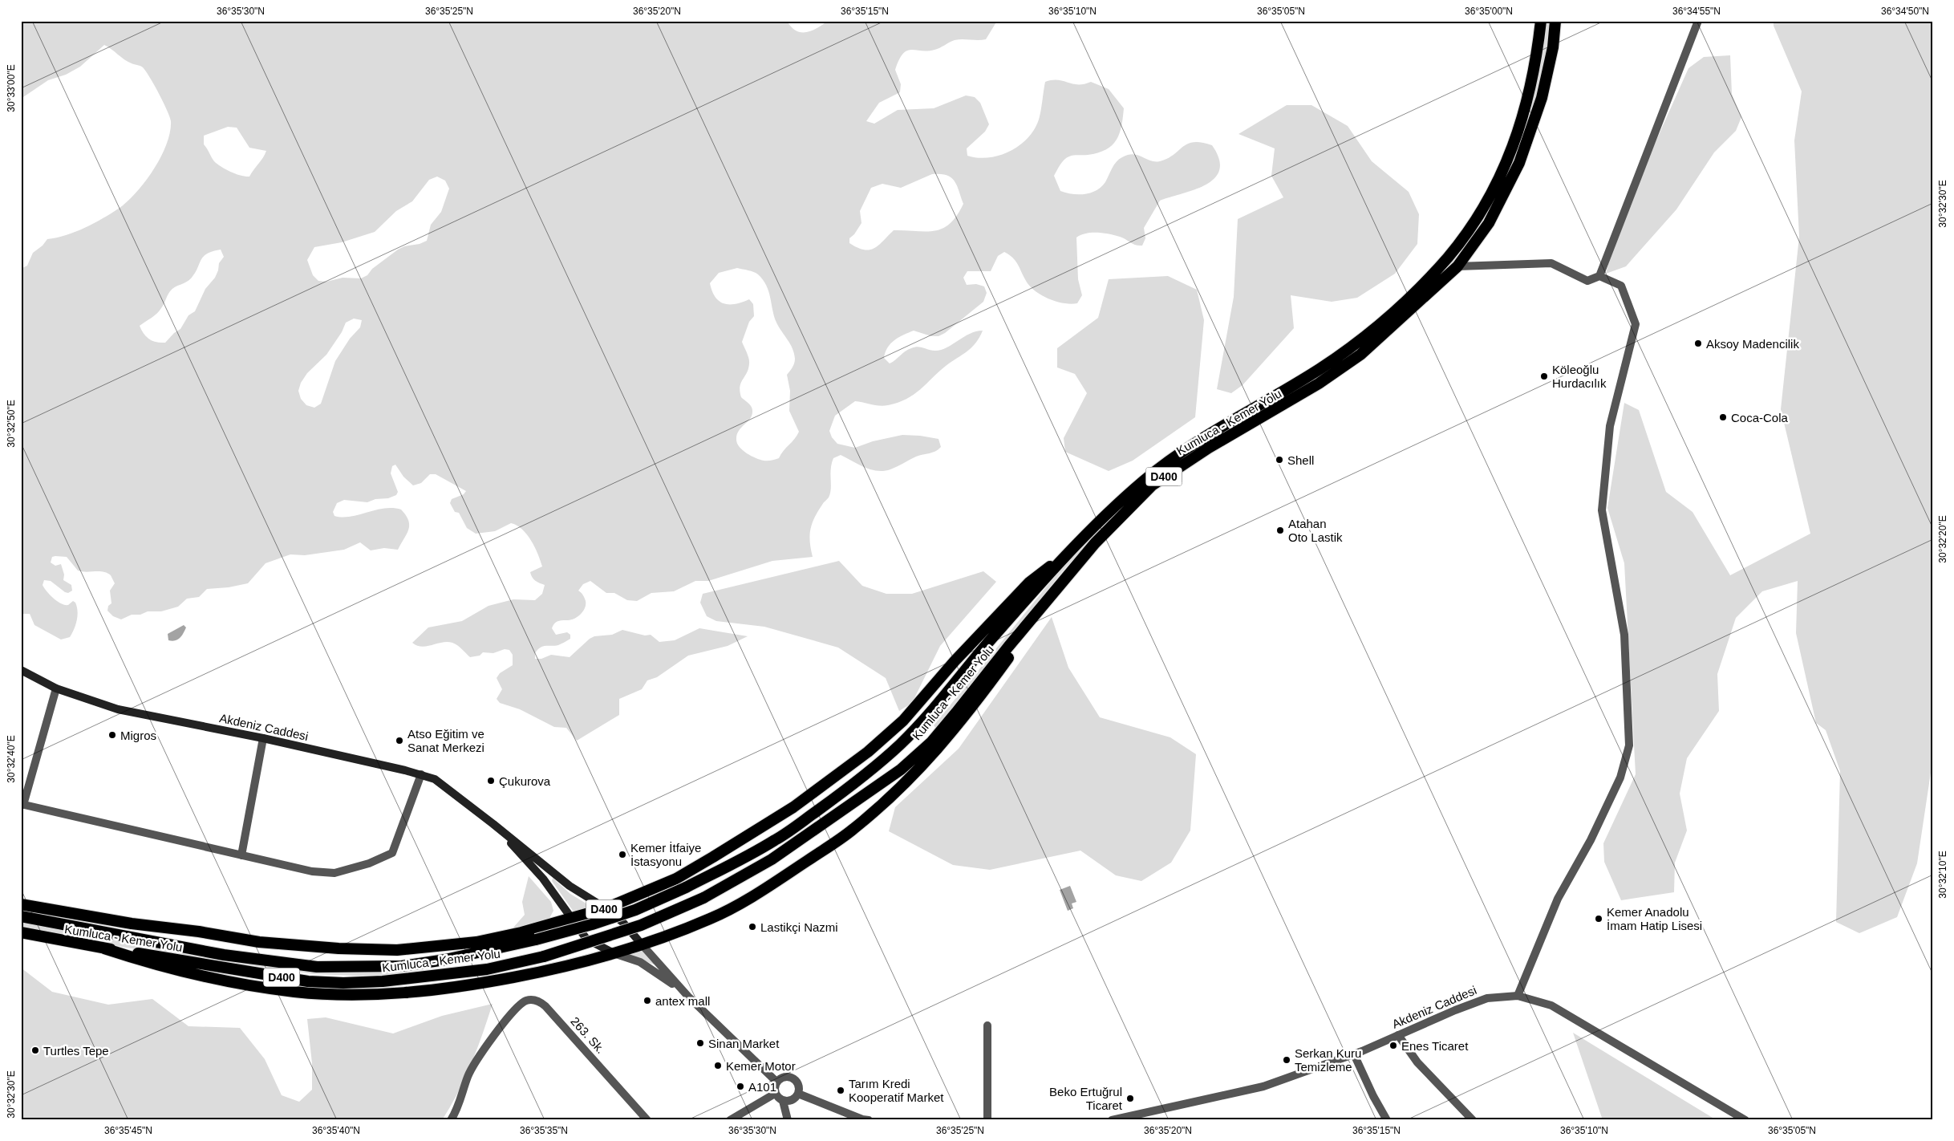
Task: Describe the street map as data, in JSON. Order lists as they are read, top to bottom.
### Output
{
  "streets": {
    "highway": ["Kumluca - Kemer Yolu", "D400"],
    "main road": ["Akdeniz Caddesi"],
    "street": ["263. Sk."]
  },
  "crossings": [
    ["Kumluca - Kemer Yolu", "Akdeniz Caddesi"]
  ],
  "places": [
    "Aksoy Madencilik",
    "Köleoğlu Hurdacılık",
    "Coca-Cola",
    "Shell",
    "Atahan Oto Lastik",
    "Migros",
    "Atso Eğitim ve Sanat Merkezi",
    "Çukurova",
    "Kemer İtfaiye İstasyonu",
    "Kemer Anadolu İmam Hatip Lisesi",
    "Lastikçi Nazmi",
    "antex mall",
    "Sinan Market",
    "Enes Ticaret",
    "Turtles Tepe",
    "Serkan Kuru Temizleme",
    "Kemer Motor",
    "A101",
    "Tarım Kredi Kooperatif Market",
    "Beko Ertuğrul Ticaret"
  ],
  "coordinates": [
    "36°35'30\"N",
    "36°35'25\"N",
    "36°35'20\"N",
    "36°35'15\"N",
    "36°35'10\"N",
    "36°35'05\"N",
    "36°35'00\"N",
    "36°34'55\"N",
    "36°34'50\"N",
    "30°33'00\"E",
    "30°32'30\"E",
    "30°32'50\"E",
    "30°32'20\"E",
    "30°32'40\"E",
    "30°32'10\"E",
    "36°35'45\"N",
    "36°35'40\"N",
    "36°35'35\"N"
  ]
}
